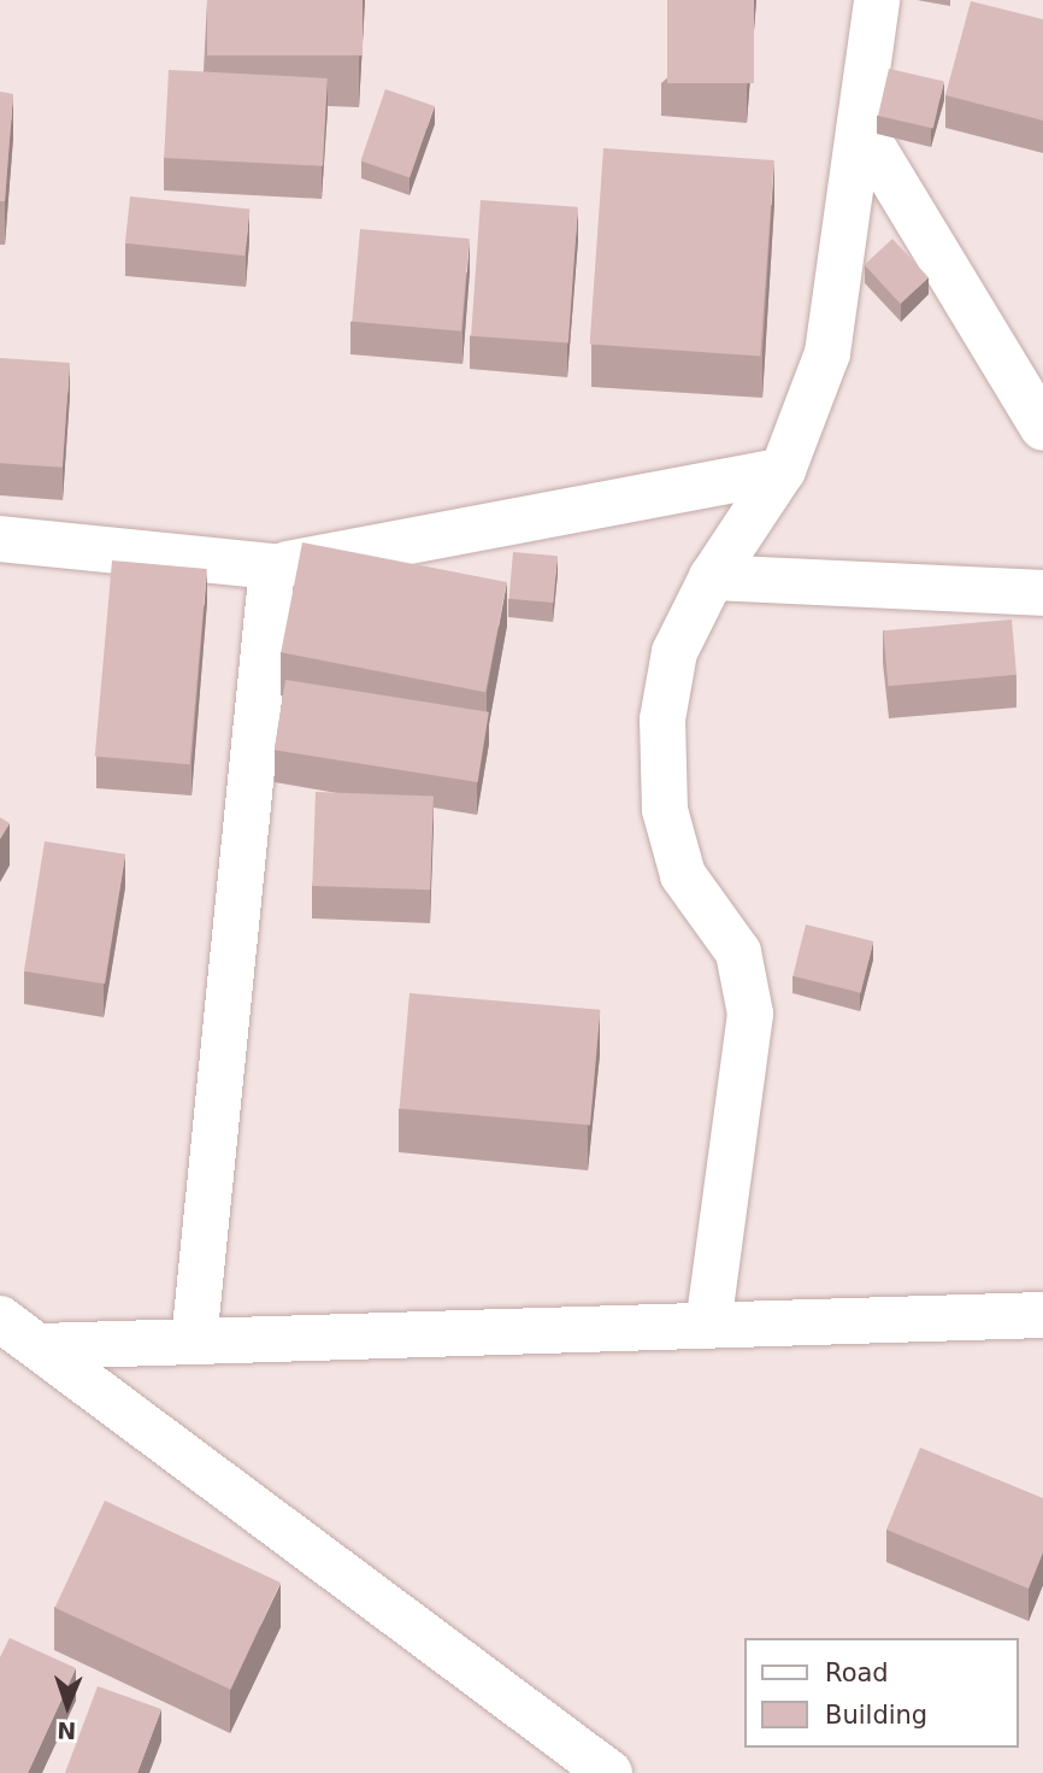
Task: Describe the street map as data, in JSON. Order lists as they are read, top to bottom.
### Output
{
  "legend": ["Road", "Building"],
  "north": "bottom"
}
